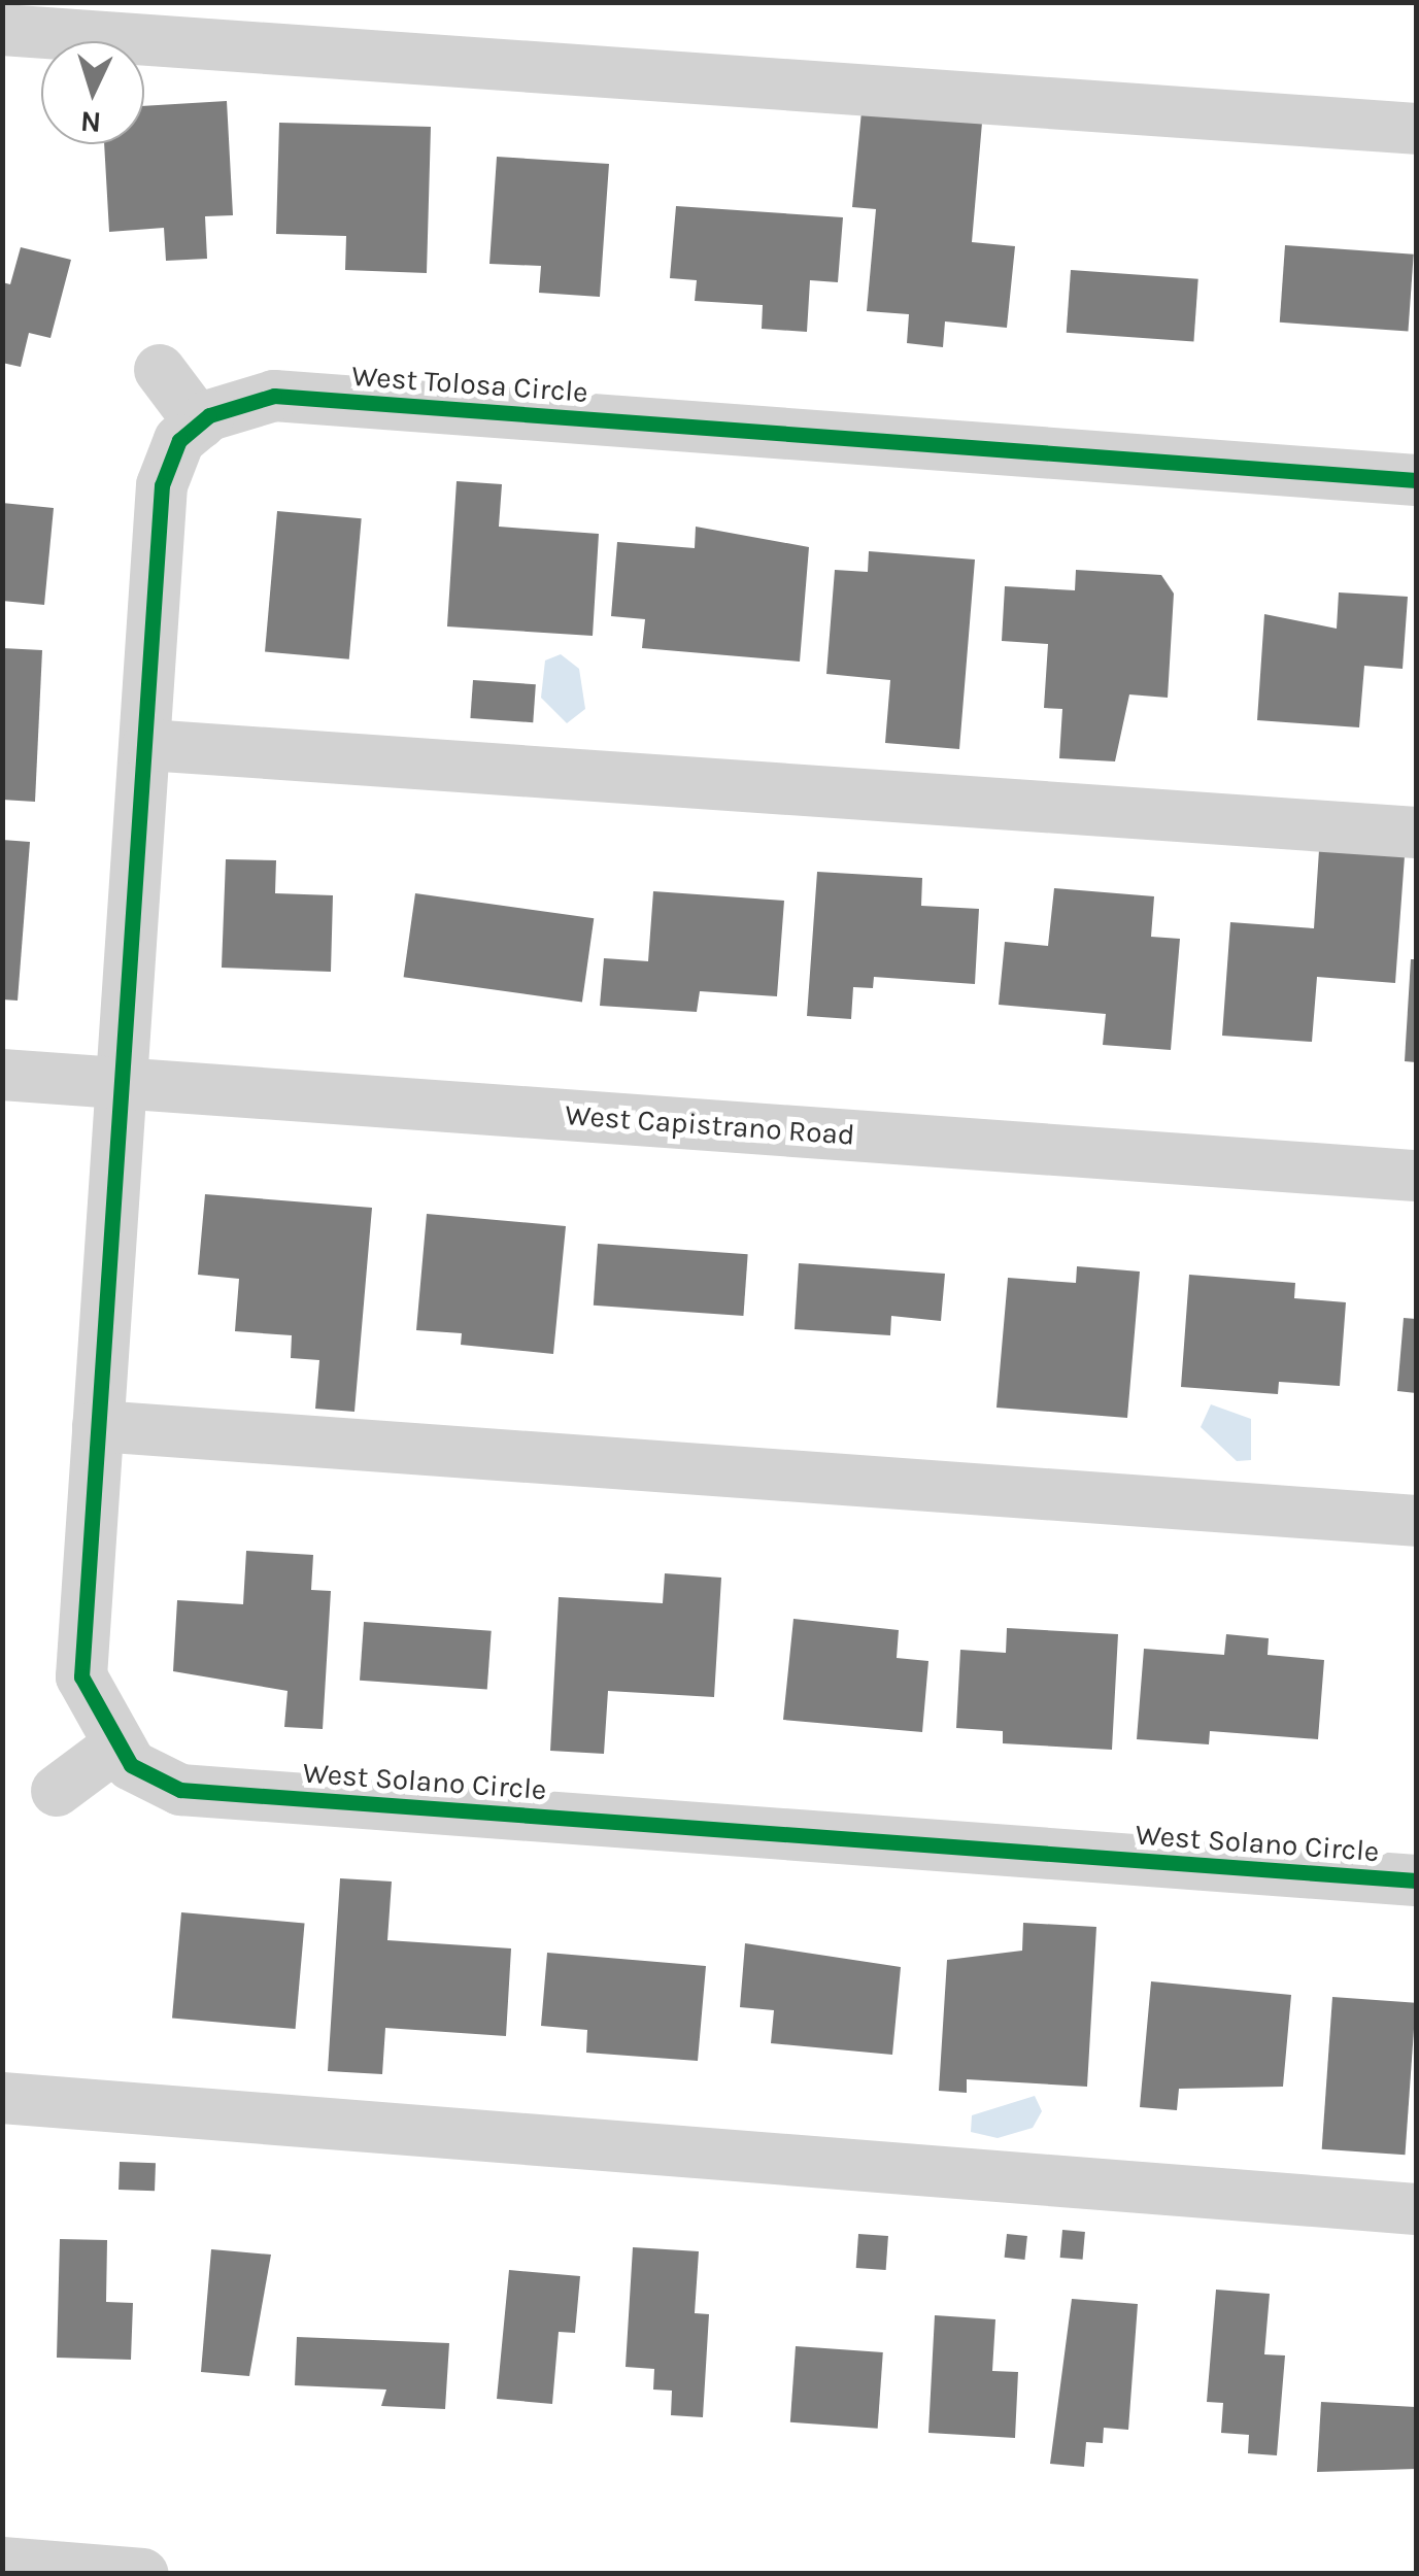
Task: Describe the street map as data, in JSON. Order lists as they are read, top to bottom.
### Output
{
  "streets": {
    "street": ["West Tolosa Circle", "West Capistrano Road", "West Solano Circle"]
  },
  "crossings": [
    ["West Tolosa Circle", "West Capistrano Road"],
    ["West Tolosa Circle", "West Solano Circle"],
    ["West Capistrano Road", "West Solano Circle"]
  ],
  "north": "bottom"
}
